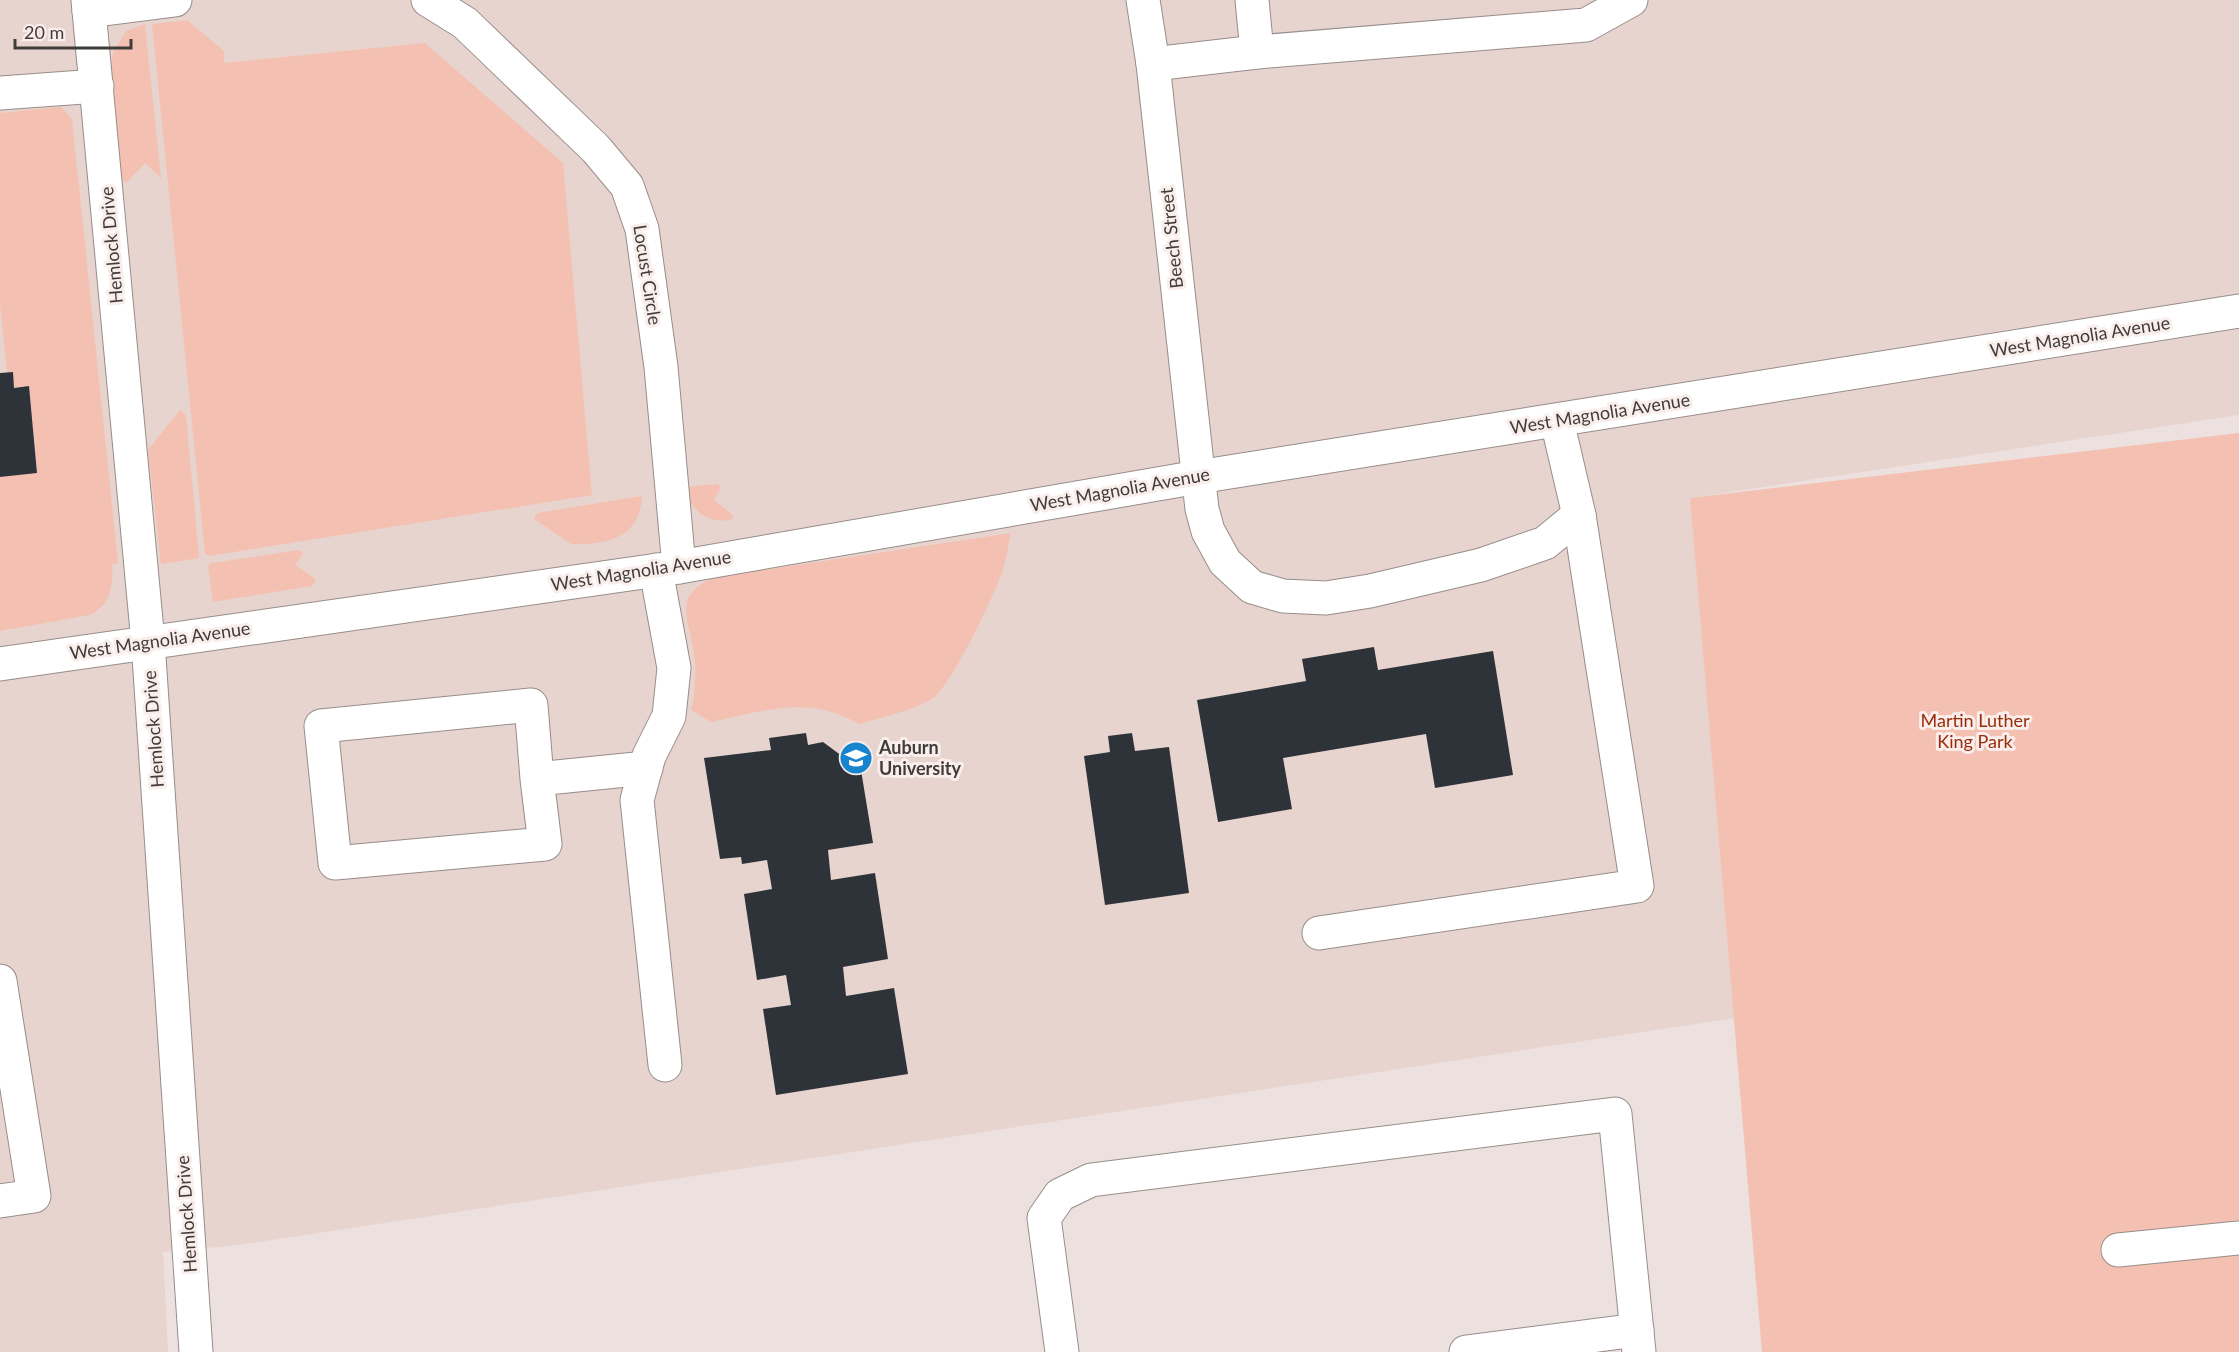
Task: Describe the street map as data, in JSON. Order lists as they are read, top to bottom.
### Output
{
  "streets": {
    "street": [
      "Beech Street",
      "Hemlock Drive",
      "Locust Circle",
      "West Magnolia Avenue"
    ]
  },
  "crossings": [
    ["Beech Street", "West Magnolia Avenue"],
    ["Hemlock Drive", "West Magnolia Avenue"],
    ["Locust Circle", "West Magnolia Avenue"]
  ],
  "parks": ["Martin Luther King Park"],
  "places": {
    "school or university": ["Auburn University"]
  },
  "scale_bar": "20 m"
}
